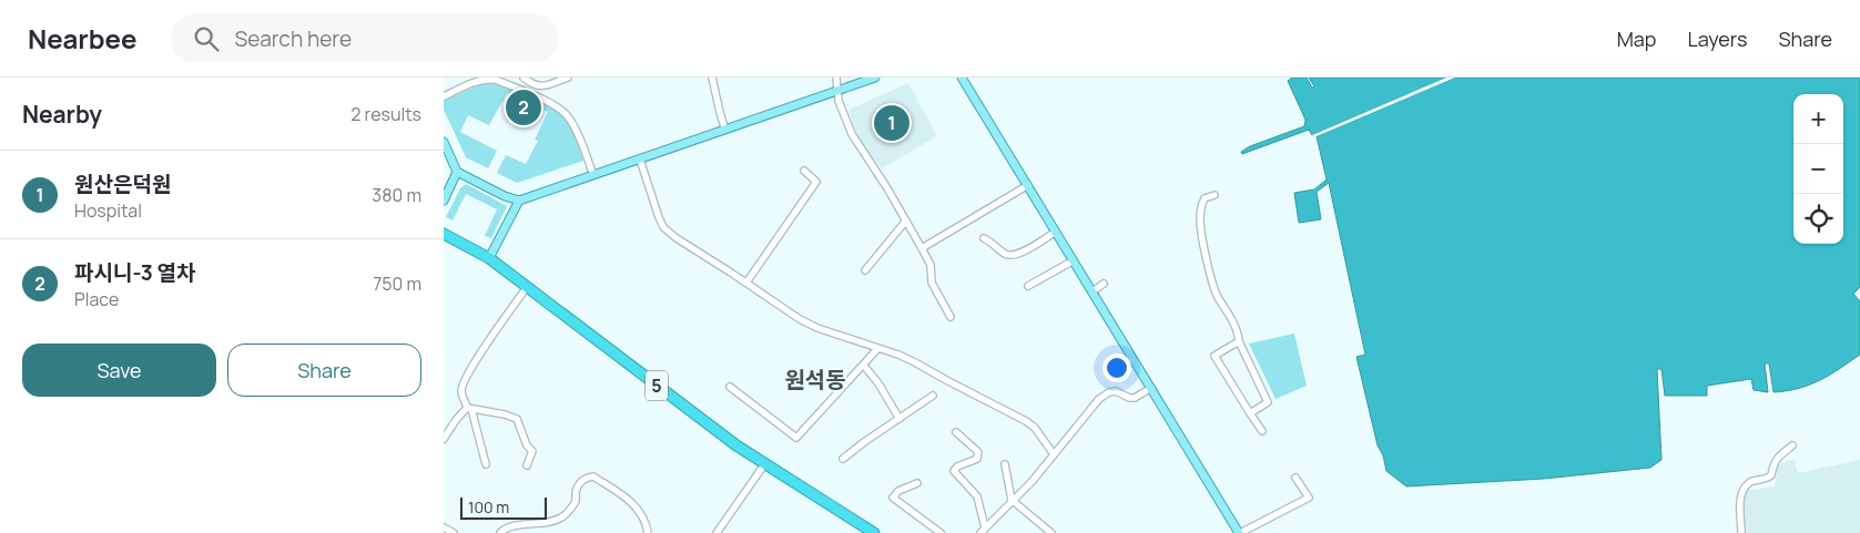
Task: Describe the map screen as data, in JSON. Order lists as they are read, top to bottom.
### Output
{
  "streets": {
    "highway": ["5"]
  },
  "districts": ["원석동"],
  "scale_bar": "100 m",
  "page": {
    "header": "Nearbee",
    "search": "Search here",
    "nav": ["Map", "Layers", "Share"],
    "heading": ["Nearby", "2 results"],
    "pins": ["2", "1"],
    "map_buttons": ["+", "−"],
    "list": [
      {
        "mark": "1",
        "name": "원산은덕원",
        "note": "Hospital",
        "value": "380 m"
      },
      {
        "mark": "2",
        "name": "파시니-3 열차",
        "note": "Place",
        "value": "750 m"
      }
    ],
    "buttons": ["Save", "Share"],
    "scale": "100 m"
  }
}
